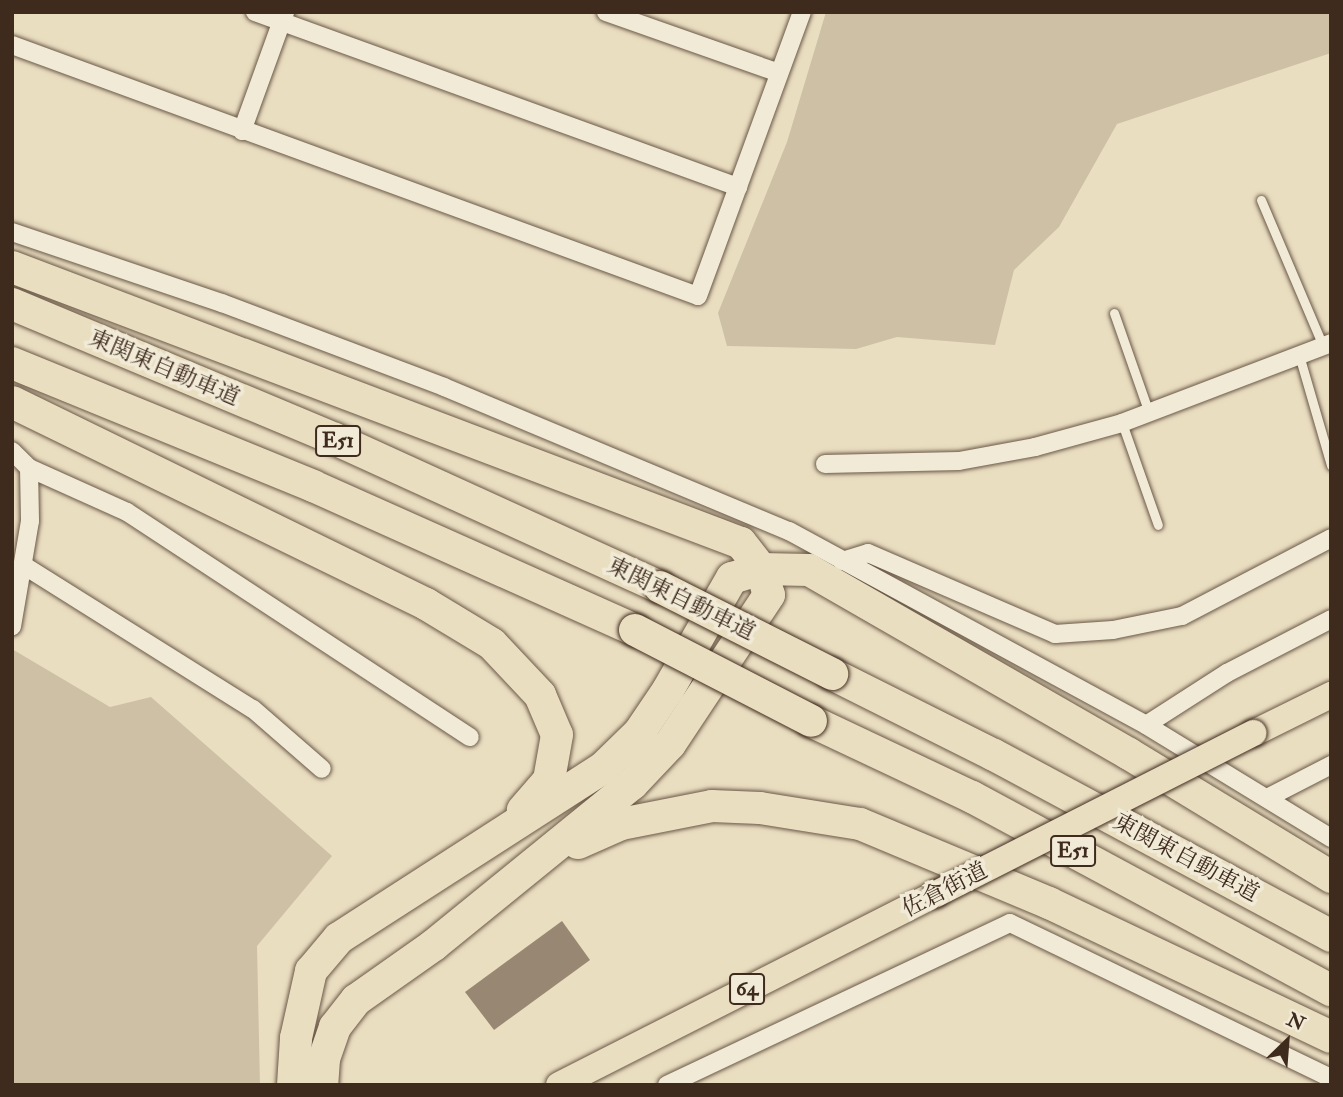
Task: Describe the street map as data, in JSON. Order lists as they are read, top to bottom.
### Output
{
  "streets": {
    "highway": ["東関東自動車道", "E51"],
    "main road": ["佐倉街道", "64"]
  },
  "north": "top right"
}
